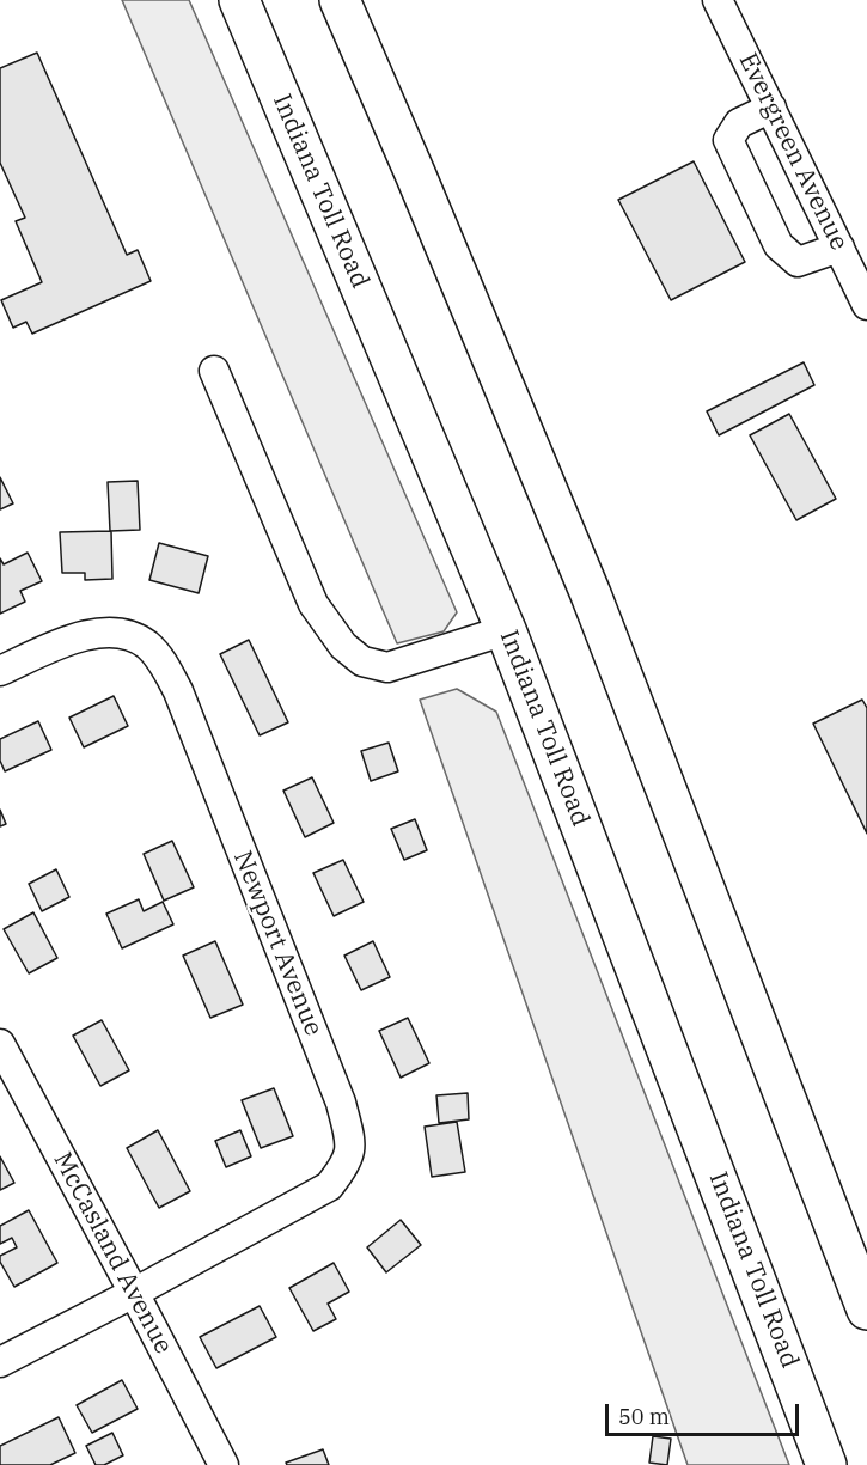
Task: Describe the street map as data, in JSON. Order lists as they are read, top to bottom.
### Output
{
  "streets": {
    "highway": ["Indiana Toll Road"],
    "street": ["Evergreen Avenue", "Newport Avenue", "McCasland Avenue"]
  },
  "crossings": [
    ["Newport Avenue", "McCasland Avenue"]
  ],
  "scale_bar": "50 m"
}
